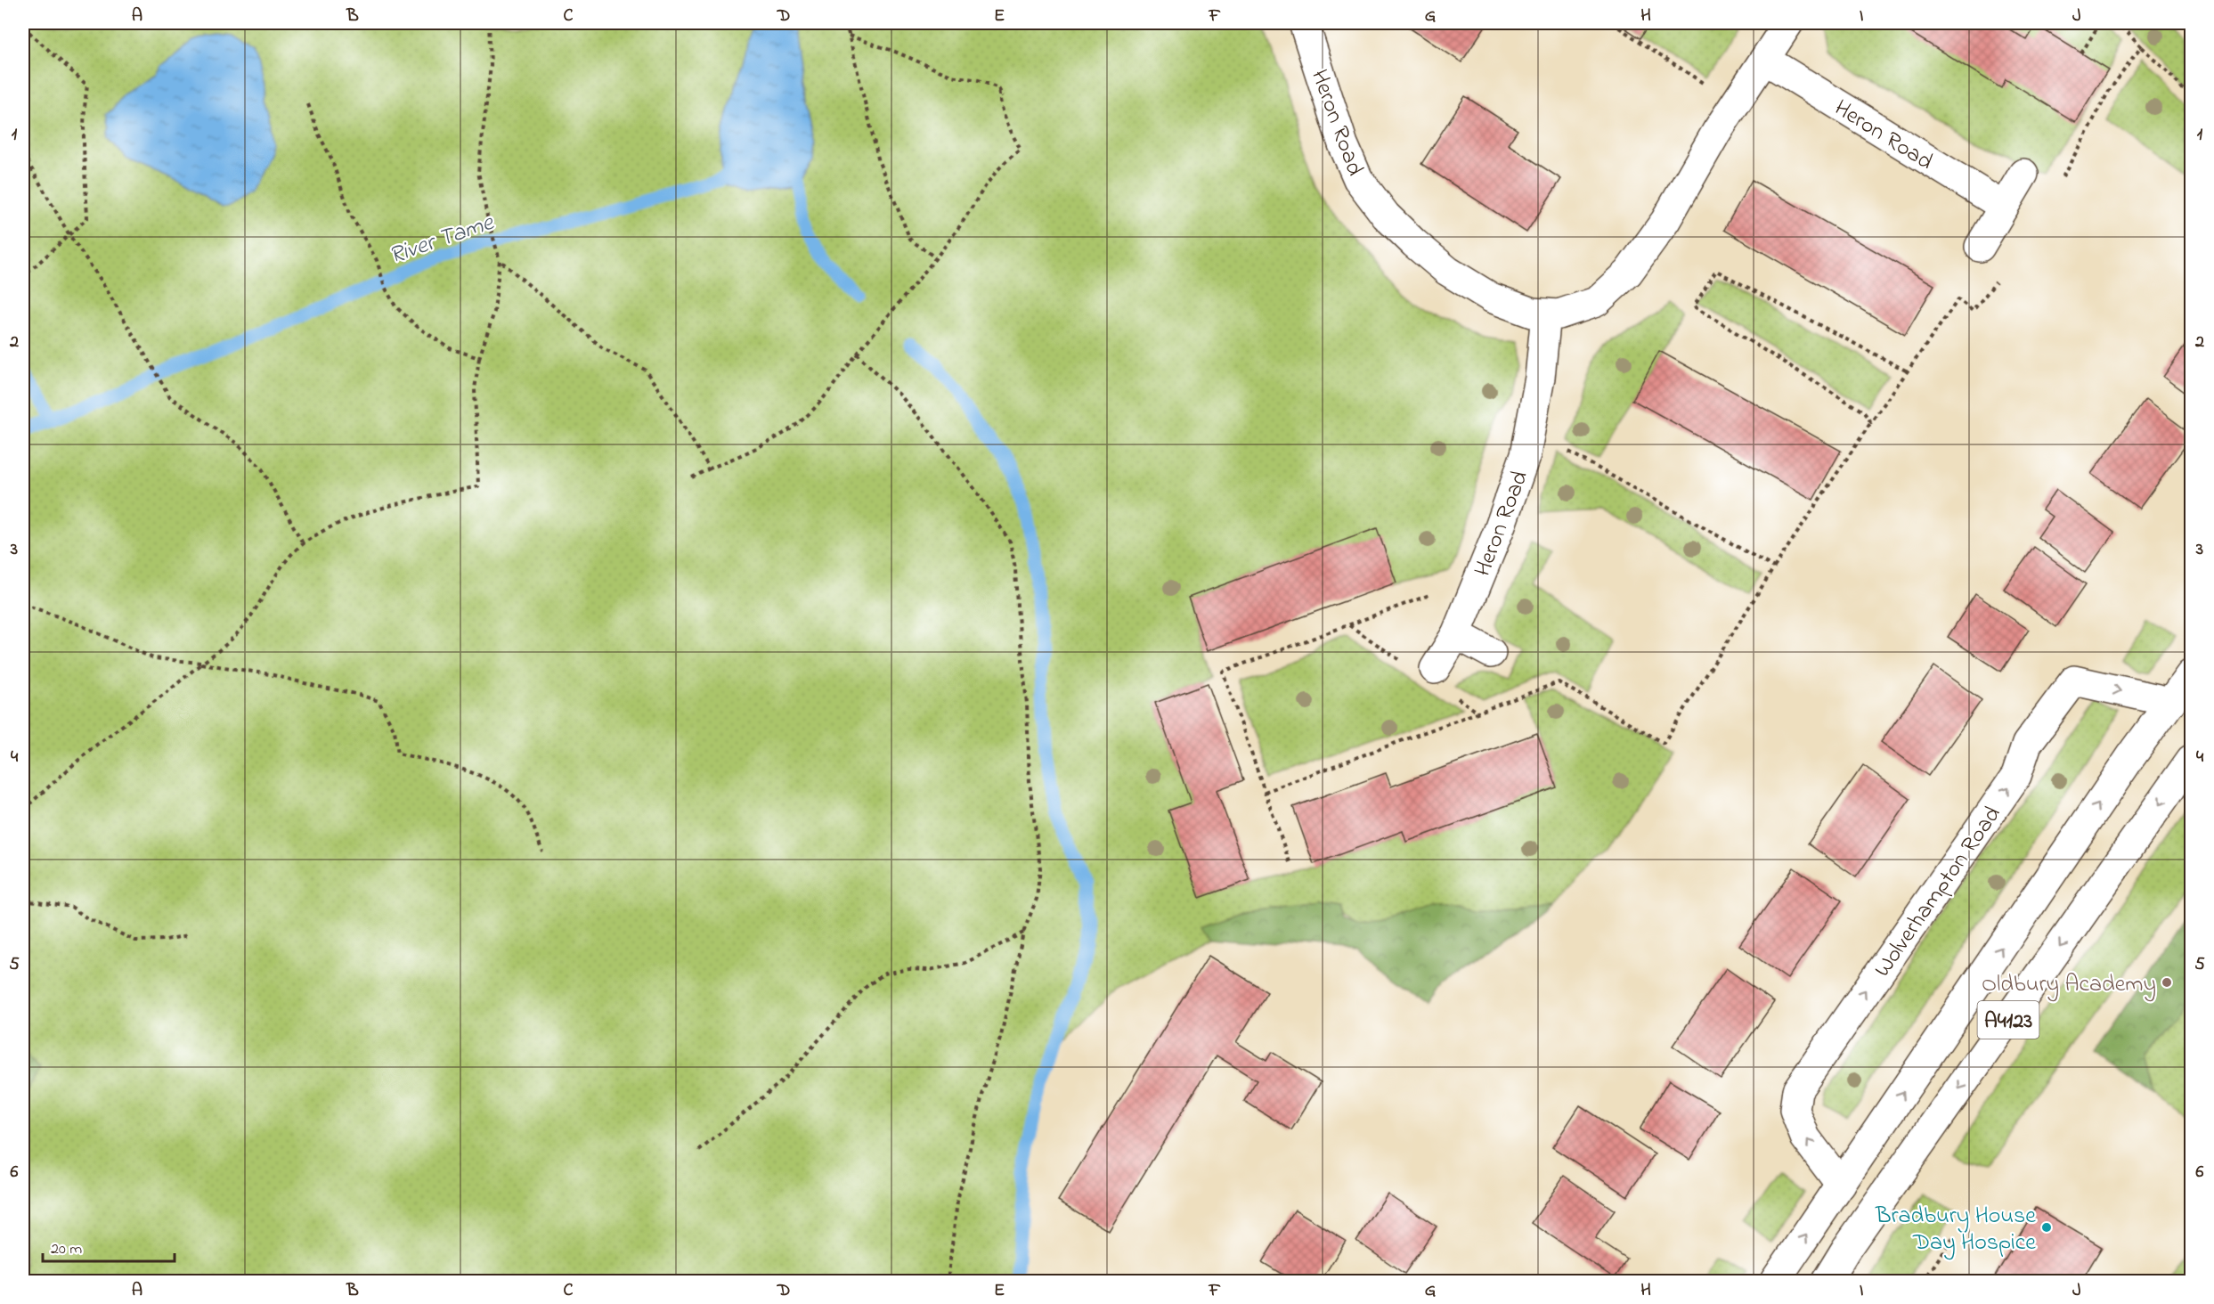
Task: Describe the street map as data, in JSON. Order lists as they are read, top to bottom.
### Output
{
  "streets": {
    "main road": ["Heron Road", "Wolverhampton Road", "A4123"]
  },
  "crossings": [
    ["Wolverhampton Road", "A4123"]
  ],
  "water": ["River Tame"],
  "places": ["Oldbury Academy", "Bradbury House Day Hospice"],
  "scale_bar": "20 m",
  "grid": {
    "columns": [
      "A",
      "B",
      "C",
      "D",
      "E",
      "F",
      "G",
      "H",
      "I",
      "J"
    ],
    "rows": [
      "1",
      "2",
      "3",
      "4",
      "5",
      "6"
    ]
  }
}
